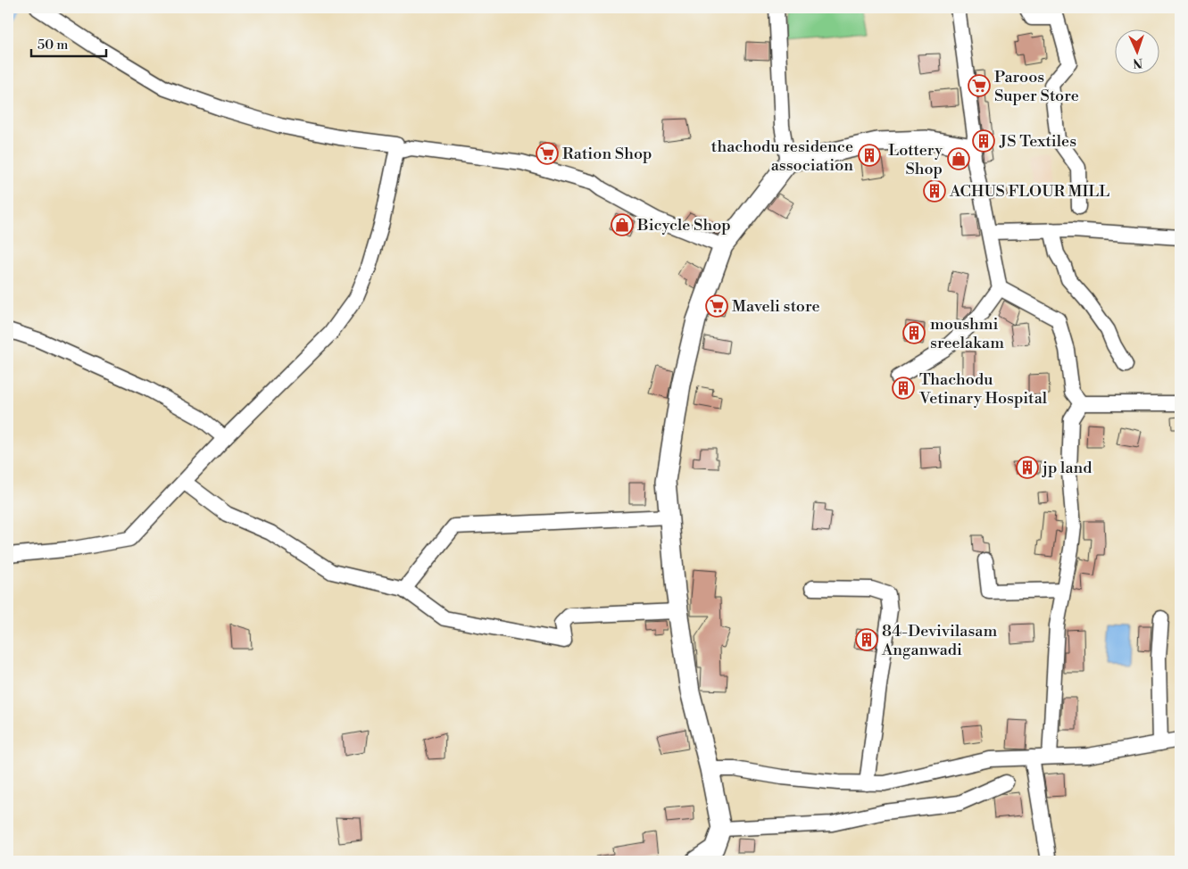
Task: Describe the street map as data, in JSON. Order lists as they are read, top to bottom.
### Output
{
  "places": {
    "supermarket": ["Paroos Super Store", "Ration Shop", "Maveli store"],
    "building": [
      "JS Textiles",
      "thachodu residence association",
      "ACHUS FLOUR MILL",
      "moushmi sreelakam",
      "Thachodu Vetinary Hospital",
      "jp land",
      "84-Devivilasam Anganwadi"
    ],
    "shop": ["Lottery Shop", "Bicycle Shop"]
  },
  "scale_bar": "50 m",
  "north": "bottom"
}
